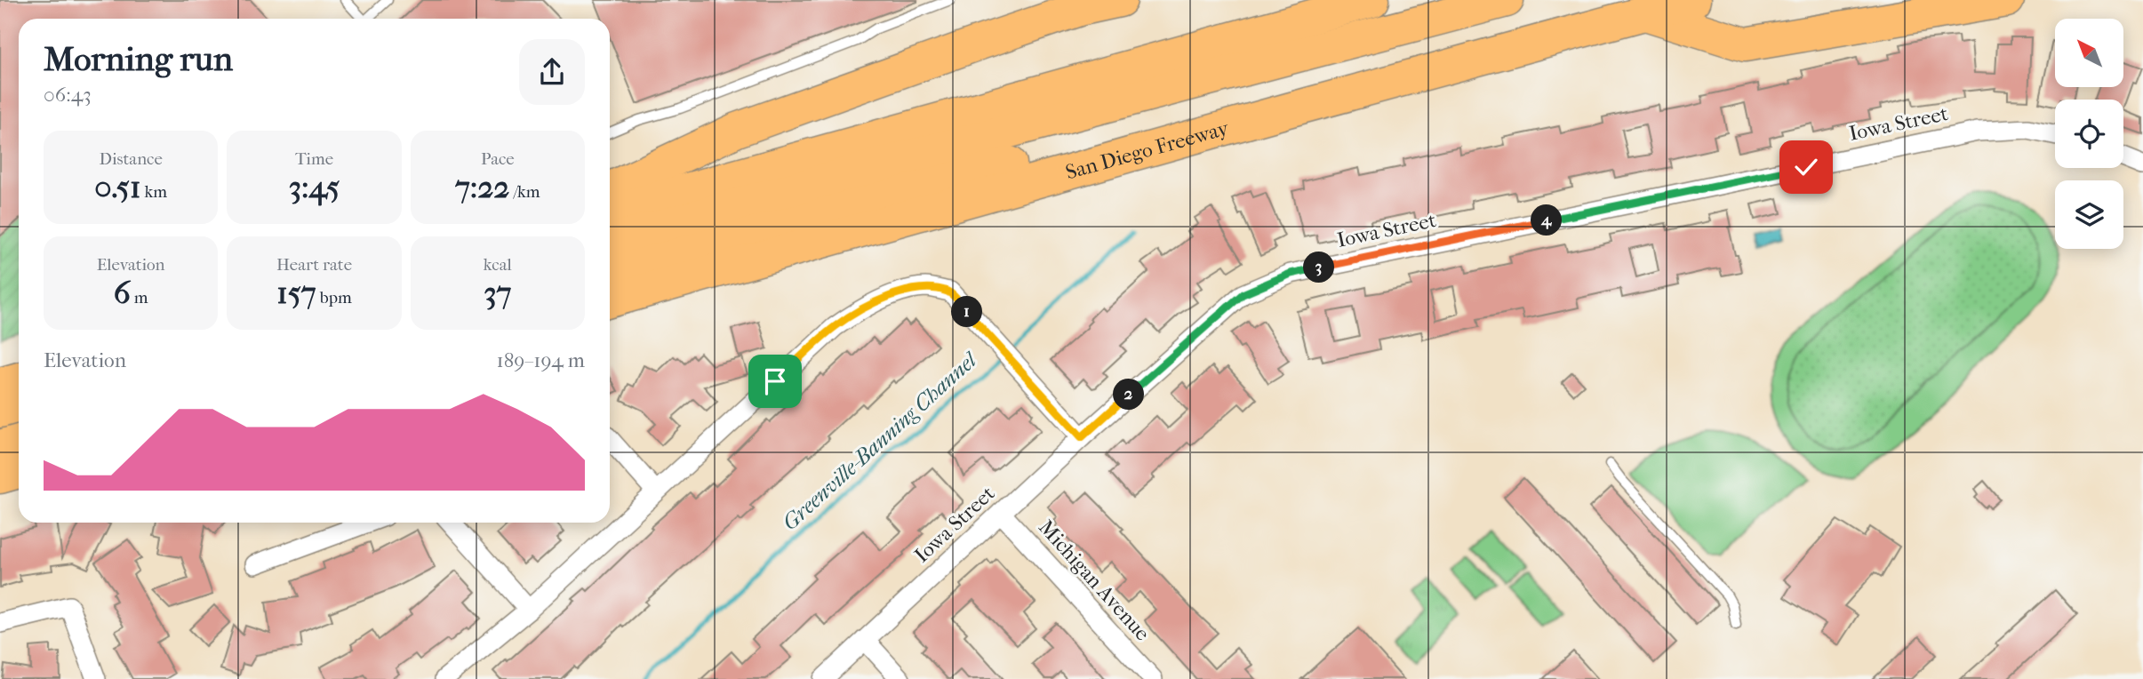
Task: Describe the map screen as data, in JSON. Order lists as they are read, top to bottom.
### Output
{
  "streets": {
    "highway": ["San Diego Freeway"],
    "street": ["Iowa Street", "Michigan Avenue"]
  },
  "crossings": [
    ["Iowa Street", "Michigan Avenue"]
  ],
  "water": ["Greenville-Banning Channel"],
  "north": "top left",
  "page": {
    "heading": ["Morning run", "06:43"],
    "stats": [
      ["Distance", "0.51 km"],
      ["Time", "3:45"],
      ["Pace", "7:22 /km"],
      ["Elevation", "6 m"],
      ["Heart rate", "157 bpm"],
      ["kcal", "37"]
    ],
    "pins": [
      "4",
      "3",
      "1",
      "2"
    ],
    "chart": ["Elevation", "189–194 m"]
  }
}
